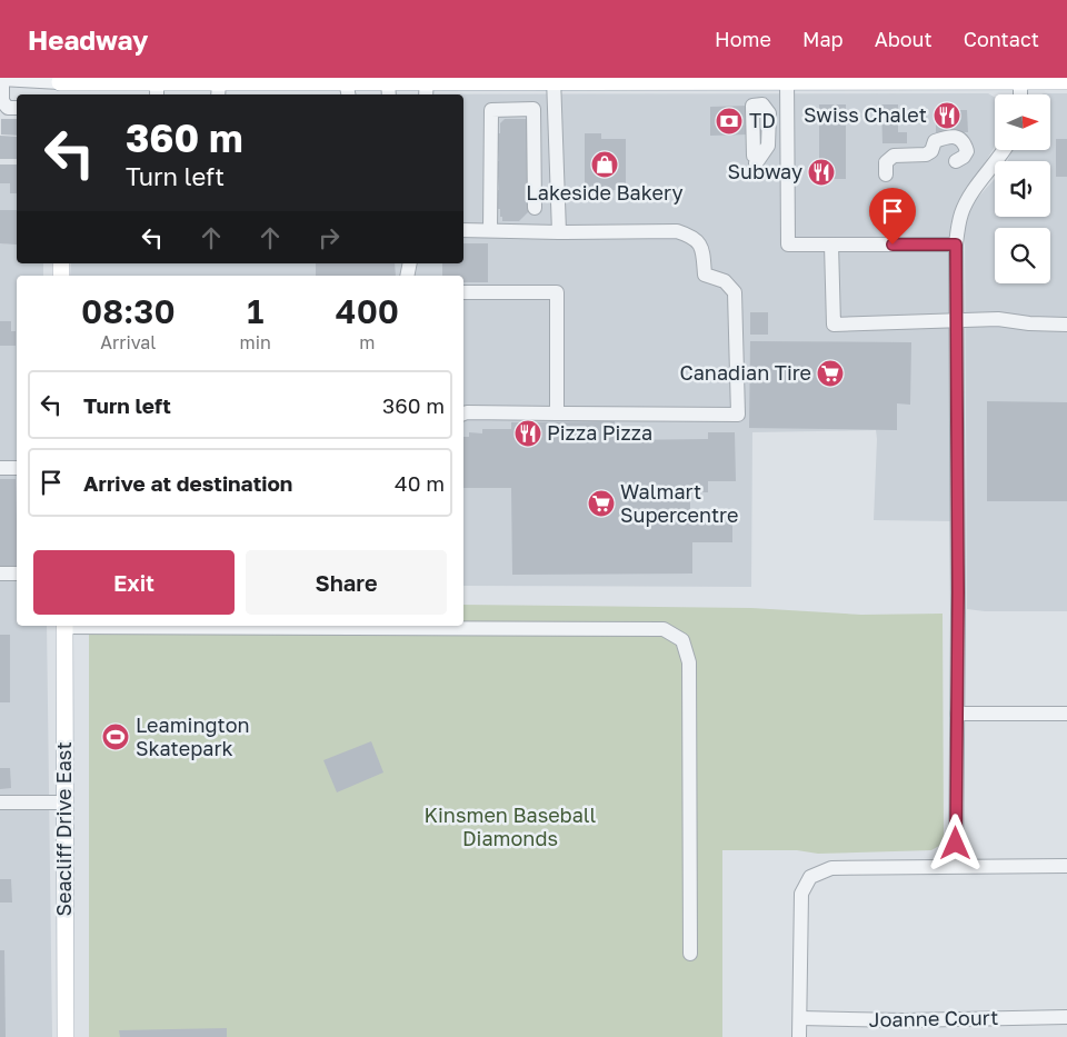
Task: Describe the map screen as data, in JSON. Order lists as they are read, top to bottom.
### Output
{
  "streets": {
    "main road": ["Seacliff Drive East"],
    "street": ["Joanne Court"]
  },
  "parks": ["Kinsmen Baseball Diamonds"],
  "places": {
    "restaurant": ["Swiss Chalet", "Subway", "Pizza Pizza"],
    "bank": ["TD"],
    "shop": ["Lakeside Bakery"],
    "supermarket": ["Canadian Tire", "Walmart Supercentre"],
    "sports": ["Leamington Skatepark"]
  },
  "north": "right",
  "page": {
    "header": "Headway",
    "nav": [
      "Home",
      "Map",
      "About",
      "Contact"
    ],
    "turn": ["360 m", "Turn left"],
    "eta": [
      "08:30",
      "Arrival",
      "1",
      "min",
      "400",
      "m"
    ],
    "list": [
      {
        "name": "Turn left",
        "value": "360 m"
      },
      {
        "name": "Arrive at destination",
        "value": "40 m"
      }
    ],
    "buttons": ["Exit", "Share"]
  }
}
